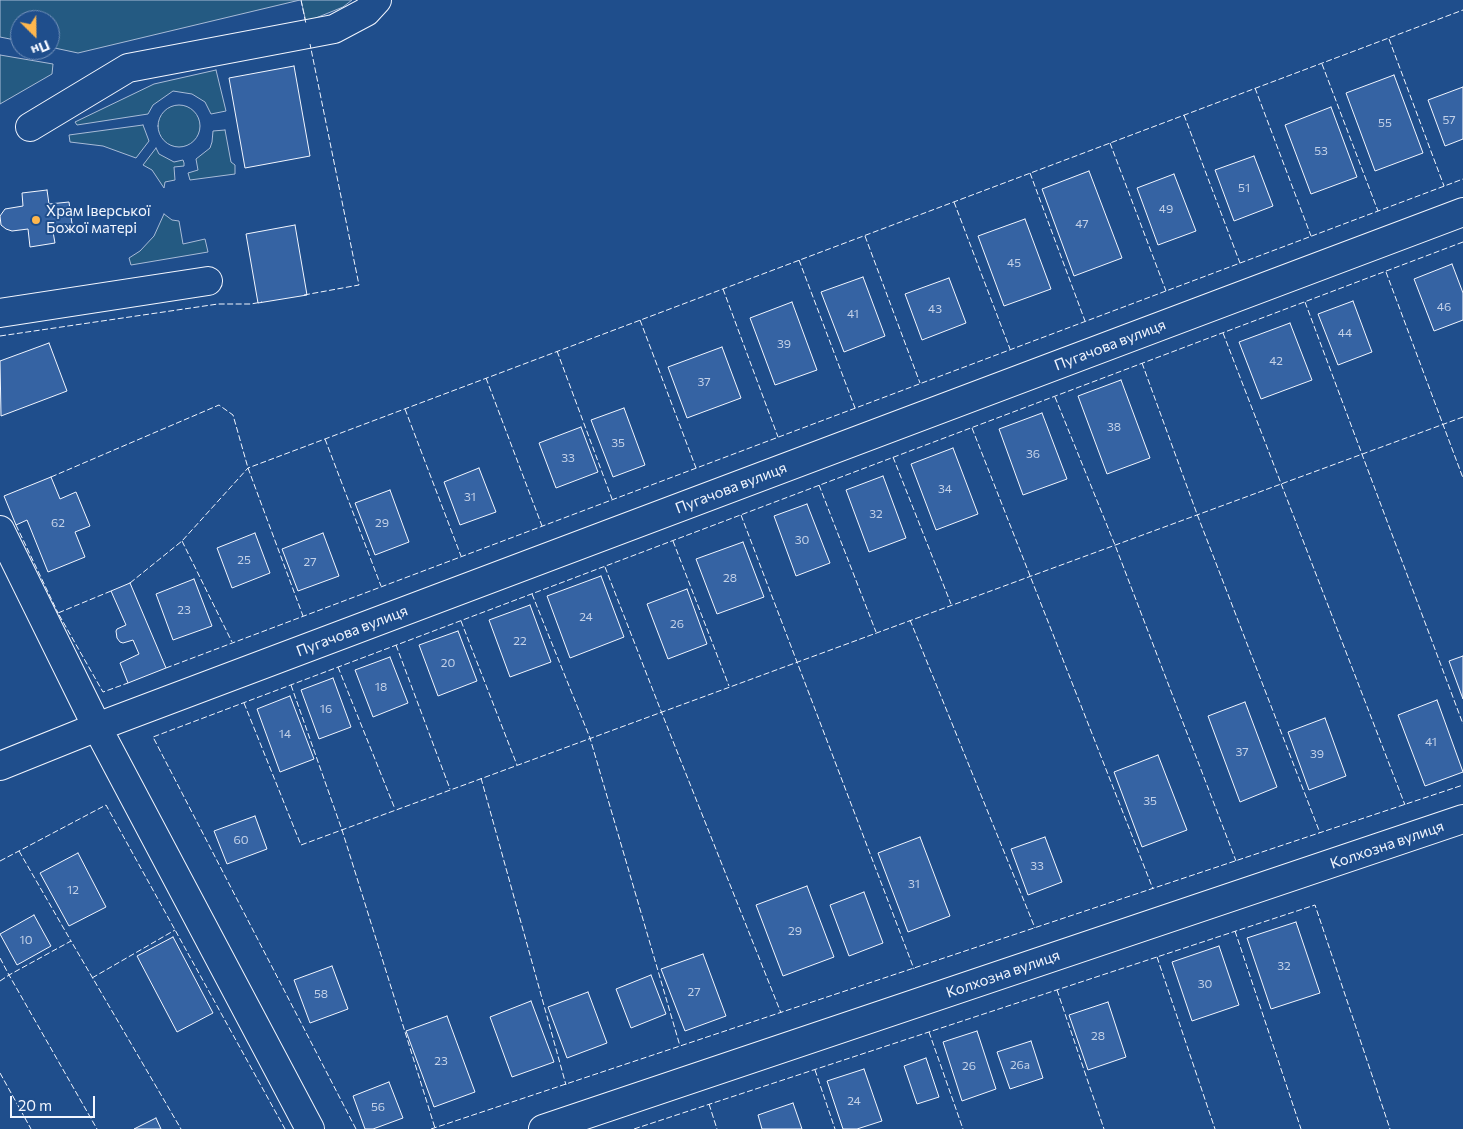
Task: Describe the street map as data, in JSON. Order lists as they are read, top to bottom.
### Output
{
  "streets": {
    "street": ["Пугачова вулиця", "Колхозна вулиця"]
  },
  "places": ["Храм Іверської Божої матері"],
  "house_numbers": [
    "57",
    "55",
    "53",
    "51",
    "49",
    "47",
    "45",
    "46",
    "43",
    "41",
    "44",
    "39",
    "42",
    "37",
    "38",
    "35",
    "36",
    "33",
    "34",
    "31",
    "32",
    "62",
    "29",
    "30",
    "25",
    "27",
    "28",
    "23",
    "24",
    "26",
    "22",
    "20",
    "18",
    "16",
    "14",
    "41",
    "37",
    "39",
    "35",
    "60",
    "33",
    "31",
    "12",
    "29",
    "10",
    "32",
    "30",
    "27",
    "58",
    "28",
    "23",
    "26а",
    "26",
    "24",
    "56"
  ],
  "scale_bar": "20 m",
  "north": "bottom right"
}
